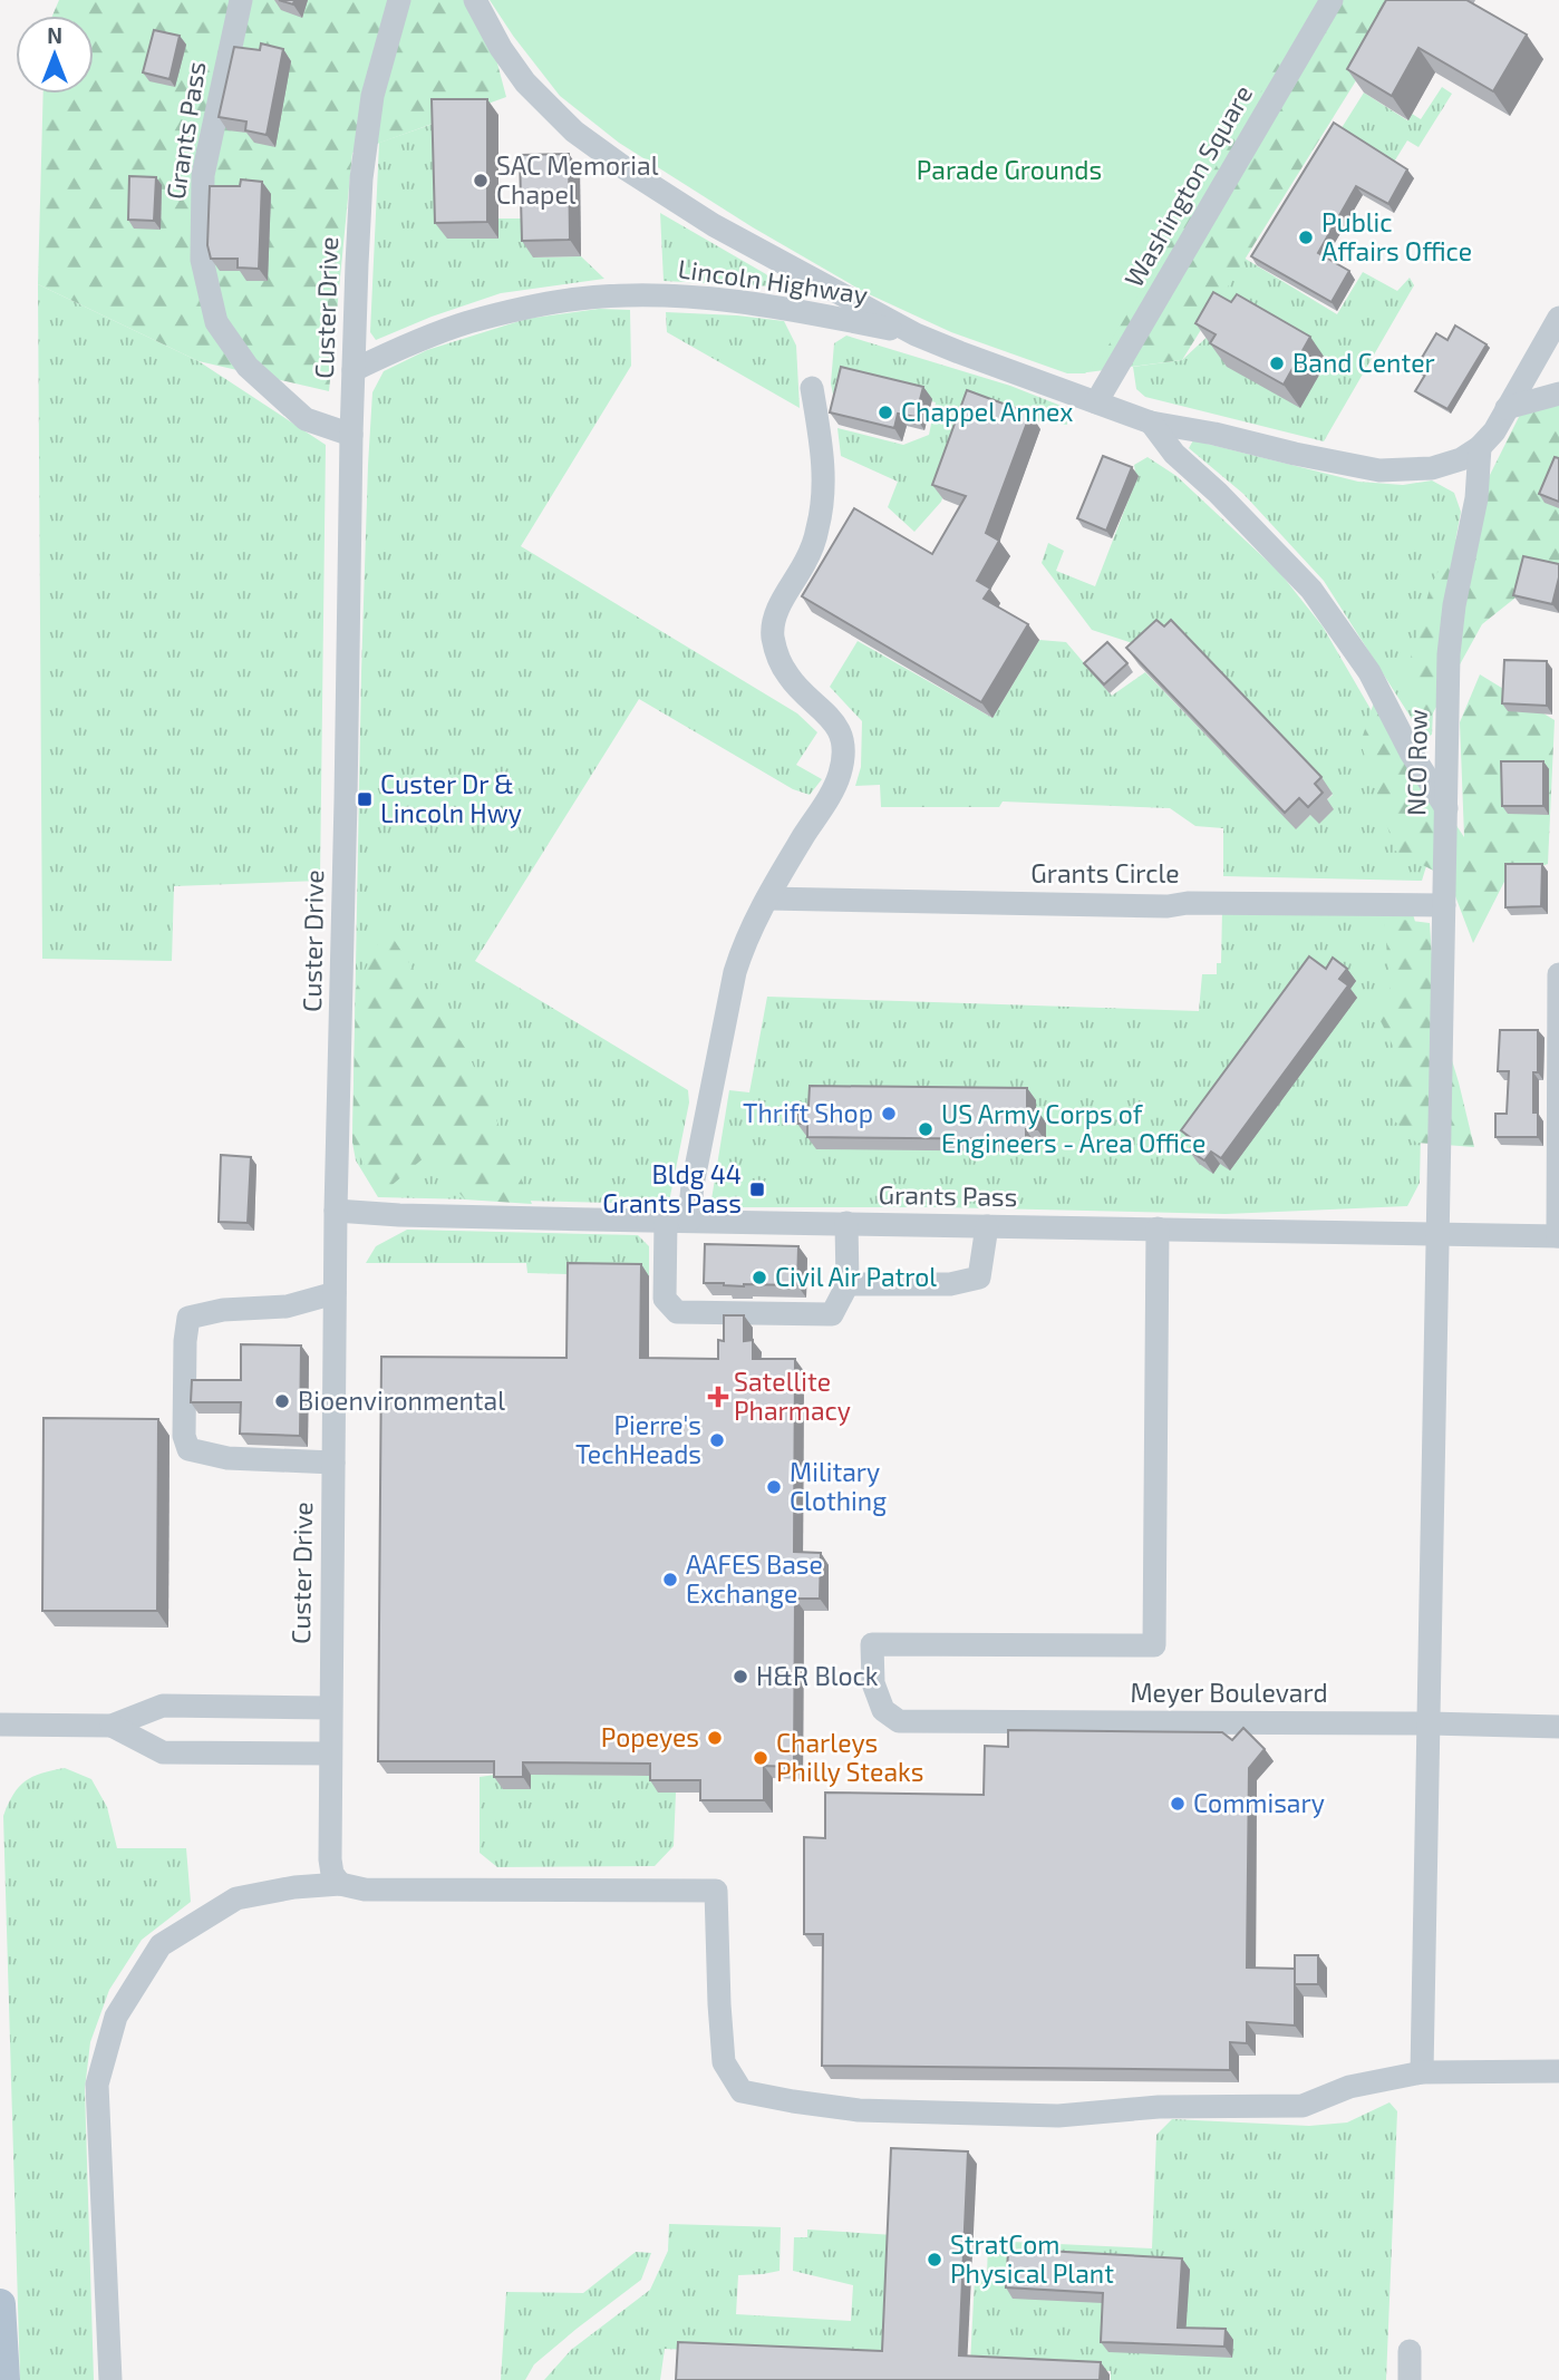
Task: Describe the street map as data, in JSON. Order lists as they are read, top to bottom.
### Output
{
  "streets": {
    "street": [
      "Grants Pass",
      "Washington Square",
      "Lincoln Highway",
      "Custer Drive",
      "NCO Row",
      "Grants Circle",
      "Meyer Boulevard"
    ]
  },
  "crossings": [
    ["Grants Pass", "Custer Drive"],
    ["Grants Pass", "NCO Row"],
    ["Grants Pass", "Meyer Boulevard"],
    ["Washington Square", "Lincoln Highway"],
    ["Lincoln Highway", "Custer Drive"],
    ["Lincoln Highway", "NCO Row"],
    ["NCO Row", "Grants Circle"],
    ["NCO Row", "Meyer Boulevard"]
  ],
  "parks": ["Parade Grounds"],
  "places": {
    "other": [
      "SAC Memorial Chapel",
      "Public Affairs Office",
      "Band Center",
      "Chappel Annex",
      "Thrift Shop",
      "US Army Corps of Engineers - Area Office",
      "Civil Air Patrol",
      "Bioenvironmental",
      "Pierre's TechHeads",
      "Military Clothing",
      "AAFES Base Exchange",
      "H&R Block",
      "Popeyes",
      "Charleys Philly Steaks",
      "Commisary",
      "StratCom Physical Plant"
    ],
    "transit": ["Custer Dr & Lincoln Hwy", "Bldg 44 Grants Pass"],
    "health": ["Satellite Pharmacy"]
  },
  "north": "top"
}
